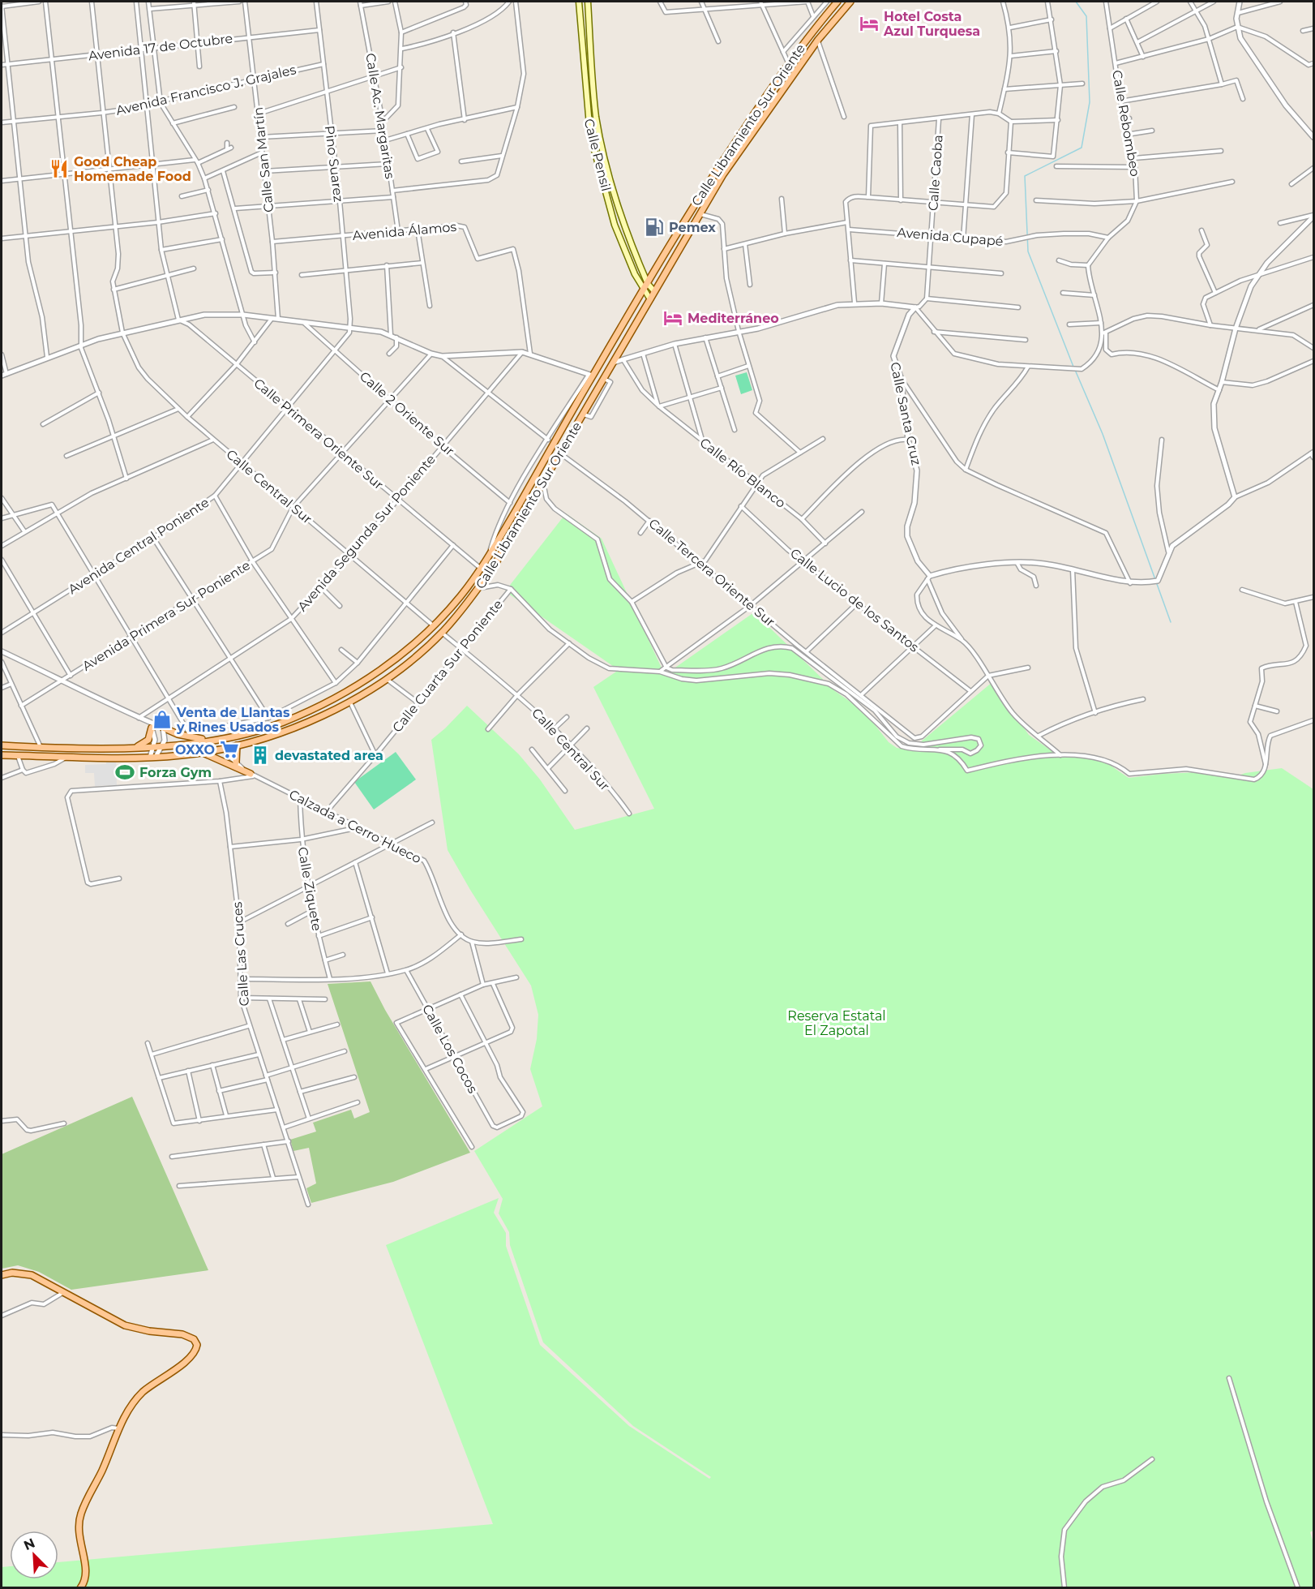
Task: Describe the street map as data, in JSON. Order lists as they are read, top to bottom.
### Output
{
  "streets": {
    "main road": ["Calle Libramiento Sur Oriente", "Calle Pensil"],
    "street": [
      "Avenida 17 de Octubre",
      "Avenida Francisco J. Grajales",
      "Calle Ac. Margaritas",
      "Calle Rebombeo",
      "Calle San Martín",
      "Pino Suarez",
      "Calle Caoba",
      "Avenida Álamos",
      "Avenida Cupapé",
      "Calle 2 Oriente Sur",
      "Calle Santa Cruz",
      "Calle Primera Oriente Sur",
      "Calle Río Blanco",
      "Calle Central Sur",
      "Avenida Segunda Sur Poniente",
      "Avenida Central Poniente",
      "Calle Tercera Oriente Sur",
      "Calle Lucio de los Santos",
      "Avenida Primera Sur Poniente",
      "Calle Cuarta Sur Poniente",
      "Calzada a Cerro Hueco",
      "Calle Ziquete",
      "Calle Las Cruces",
      "Calle Los Cocos"
    ]
  },
  "crossings": [
    ["Avenida 17 de Octubre", "Calle San Martín"],
    ["Avenida 17 de Octubre", "Pino Suarez"],
    ["Avenida Francisco J. Grajales", "Calle San Martín"],
    ["Avenida Francisco J. Grajales", "Pino Suarez"],
    ["Calle Ac. Margaritas", "Avenida Álamos"],
    ["Calle Libramiento Sur Oriente", "Calle Pensil"],
    ["Calle Libramiento Sur Oriente", "Calle Primera Oriente Sur"],
    ["Calle Libramiento Sur Oriente", "Calle Central Sur"],
    ["Calle Libramiento Sur Oriente", "Calle Tercera Oriente Sur"],
    ["Calle Libramiento Sur Oriente", "Calzada a Cerro Hueco"],
    ["Calle San Martín", "Avenida Álamos"],
    ["Pino Suarez", "Avenida Álamos"],
    ["Pino Suarez", "Avenida Central Poniente"],
    ["Calle Caoba", "Avenida Cupapé"],
    ["Calle 2 Oriente Sur", "Avenida Segunda Sur Poniente"],
    ["Calle 2 Oriente Sur", "Avenida Central Poniente"],
    ["Calle 2 Oriente Sur", "Avenida Primera Sur Poniente"],
    ["Calle Primera Oriente Sur", "Avenida Segunda Sur Poniente"],
    ["Calle Primera Oriente Sur", "Avenida Central Poniente"],
    ["Calle Primera Oriente Sur", "Avenida Primera Sur Poniente"],
    ["Calle Central Sur", "Avenida Segunda Sur Poniente"],
    ["Calle Central Sur", "Avenida Central Poniente"],
    ["Calle Central Sur", "Avenida Primera Sur Poniente"],
    ["Calle Central Sur", "Calle Cuarta Sur Poniente"],
    ["Calle Tercera Oriente Sur", "Calle Lucio de los Santos"],
    ["Calle Cuarta Sur Poniente", "Calzada a Cerro Hueco"],
    ["Calzada a Cerro Hueco", "Calle Ziquete"]
  ],
  "parks": ["Reserva Estatal El Zapotal"],
  "places": {
    "hotel": ["Hotel Costa Azul Turquesa", "Mediterráneo"],
    "restaurant": ["Good Cheap Homemade Food"],
    "fuel station": ["Pemex"],
    "shop": ["Venta de Llantas y Rines Usados"],
    "supermarket": ["OXXO"],
    "building": ["devastated area"],
    "sports": ["Forza Gym"]
  },
  "north": "top left"
}
